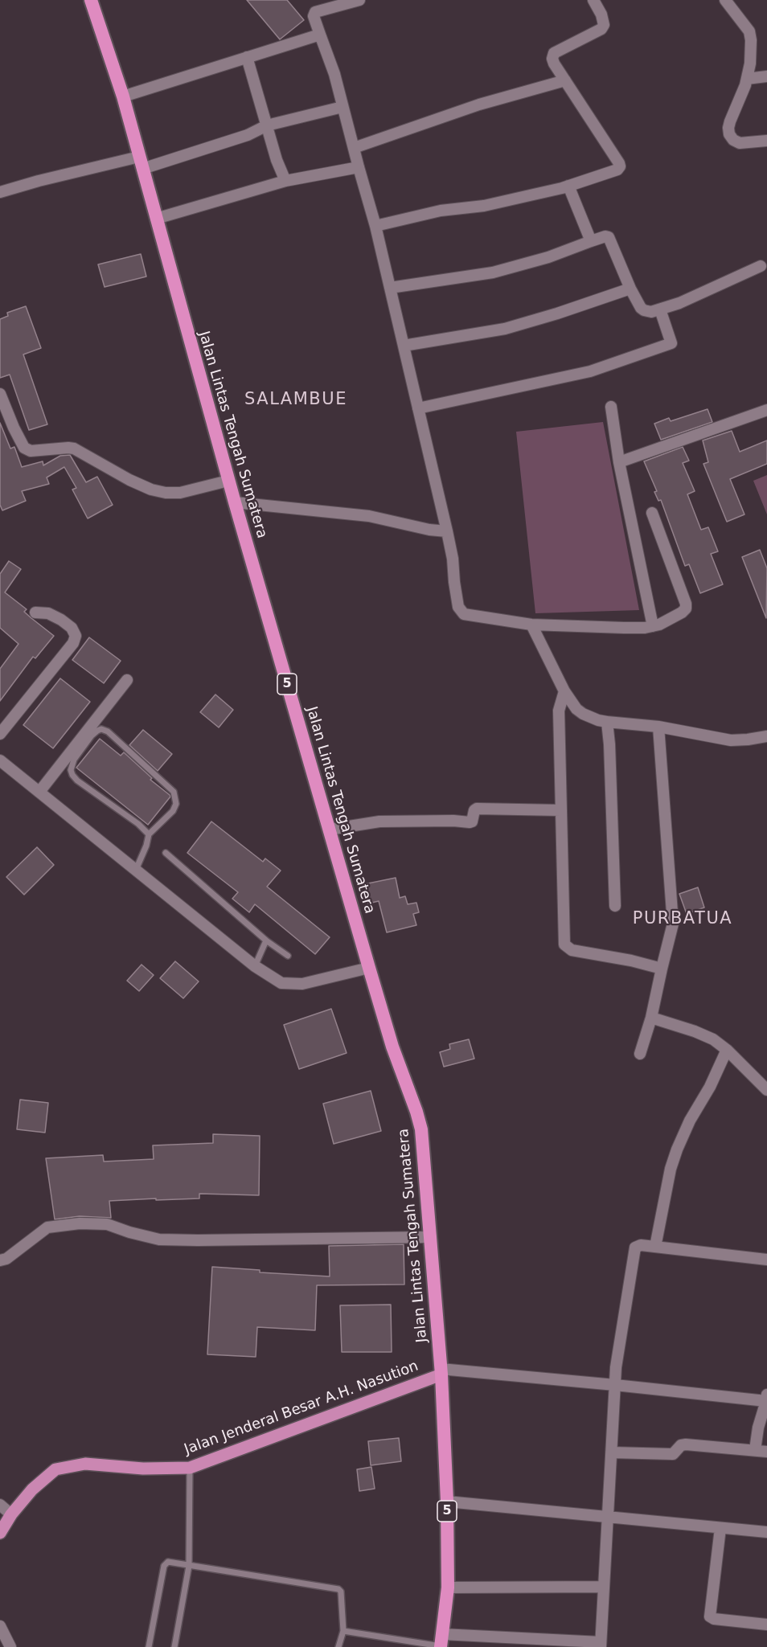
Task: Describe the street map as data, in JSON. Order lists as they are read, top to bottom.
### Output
{
  "streets": {
    "highway": ["Jalan Lintas Tengah Sumatera", "5"],
    "main road": ["Jalan Jenderal Besar A.H. Nasution"]
  },
  "crossings": [
    ["Jalan Lintas Tengah Sumatera", "Jalan Jenderal Besar A.H. Nasution"]
  ],
  "districts": ["SALAMBUE", "PURBATUA"]
}
